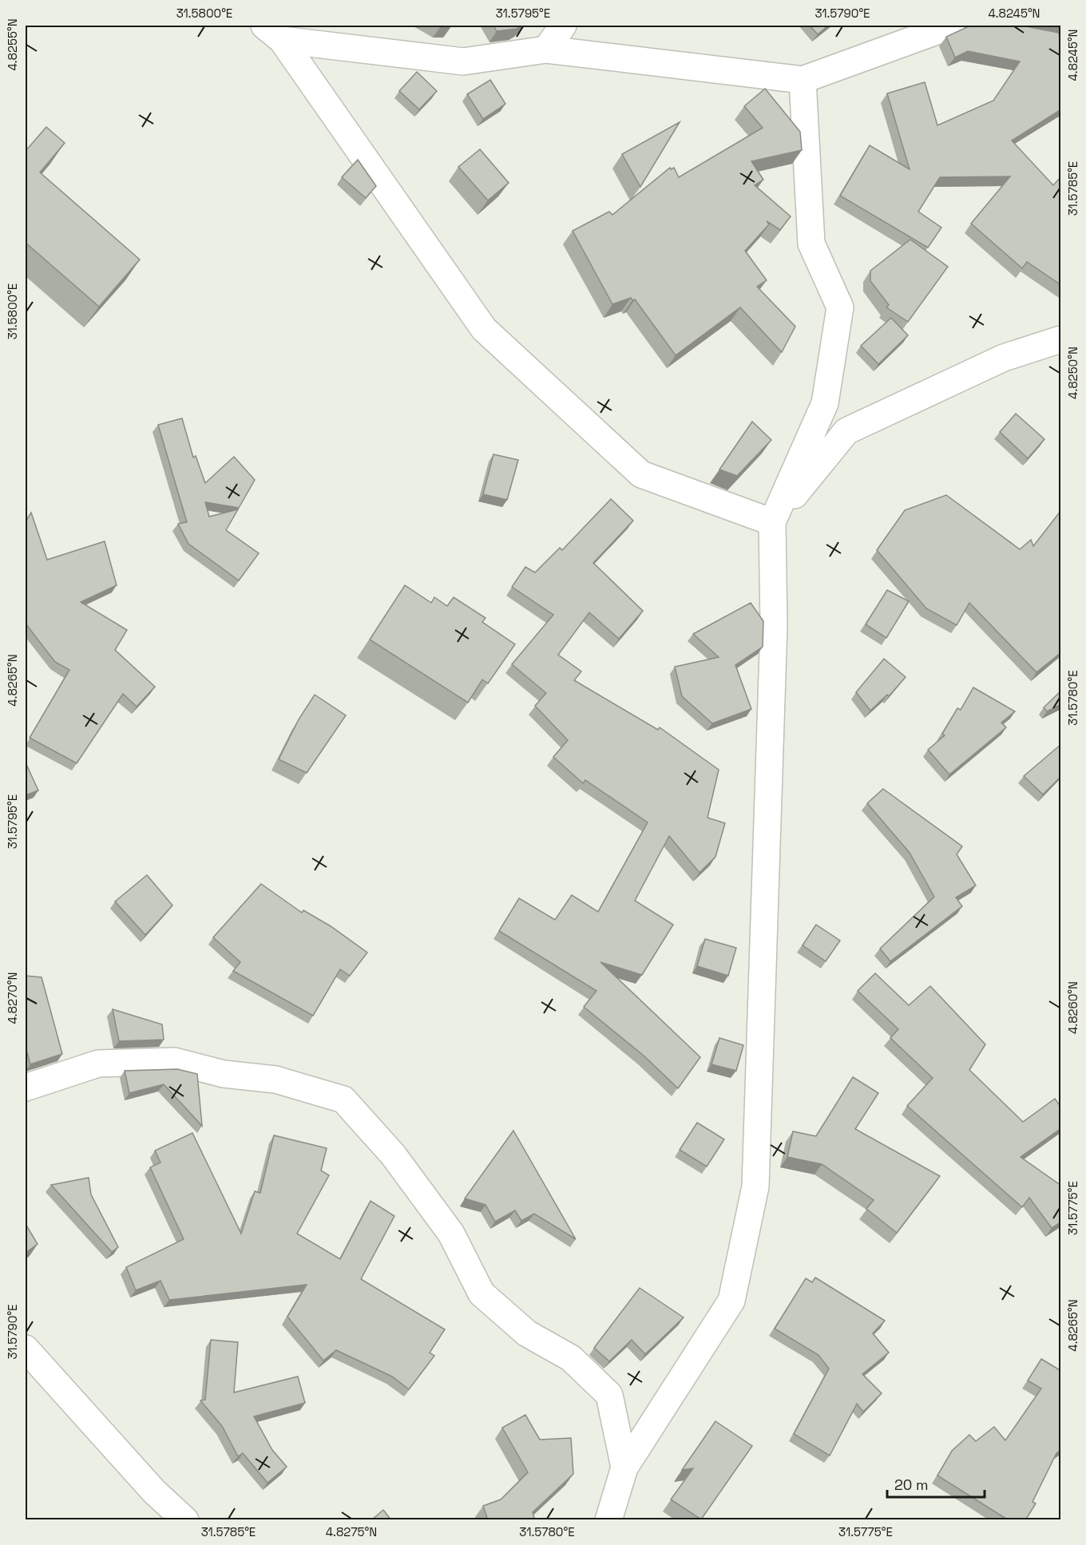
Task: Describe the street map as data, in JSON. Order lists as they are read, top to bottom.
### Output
{
  "scale_bar": "20 m",
  "coordinates": [
    "31.5800°E",
    "31.5795°E",
    "31.5790°E",
    "4.8245°N",
    "4.8255°N",
    "31.5785°E",
    "4.8250°N",
    "4.8265°N",
    "31.5780°E",
    "4.8270°N",
    "4.8260°N",
    "31.5775°E",
    "4.8275°N"
  ]
}
